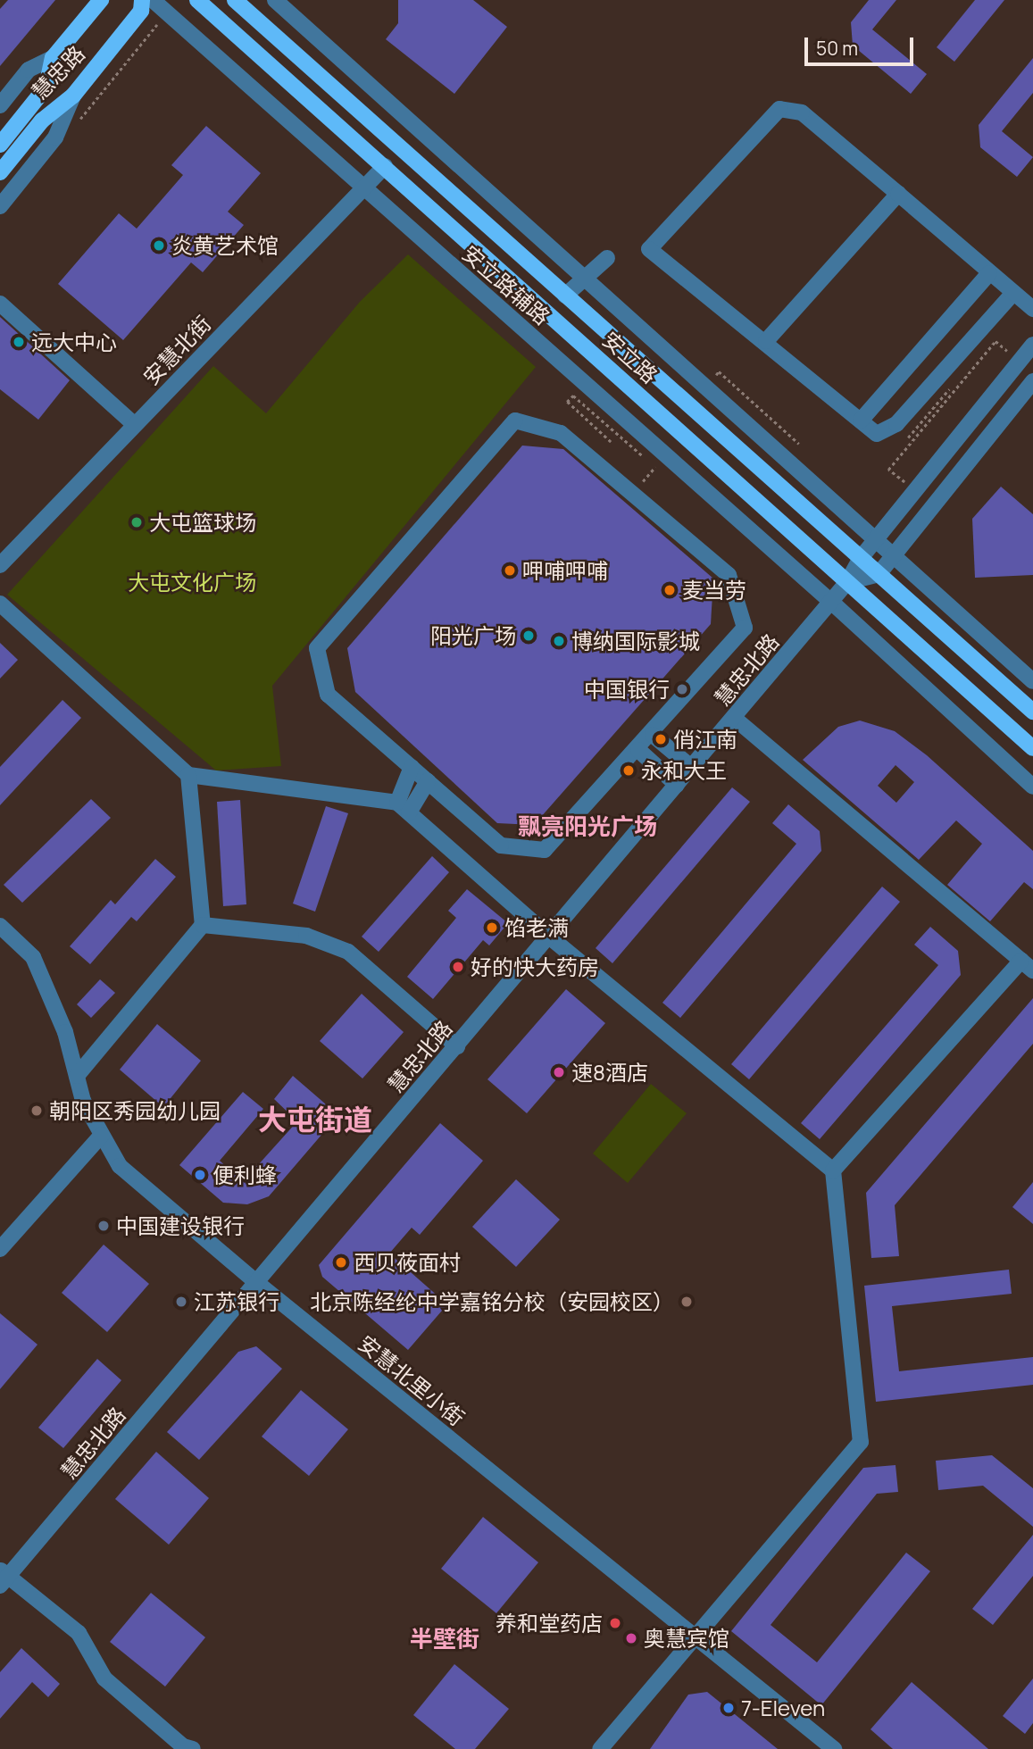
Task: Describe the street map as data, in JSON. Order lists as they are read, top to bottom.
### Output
{
  "streets": {
    "main road": ["慧忠路", "安立路"],
    "street": [
      "安立路辅路",
      "安慧北街",
      "慧忠北路",
      "安慧北里小街"
    ]
  },
  "crossings": [
    ["安立路辅路", "安慧北街"],
    ["安立路辅路", "慧忠北路"],
    ["安慧北街", "安立路"],
    ["安立路", "慧忠北路"],
    ["慧忠北路", "安慧北里小街"]
  ],
  "districts": ["飘亮阳光广场", "大屯街道", "半壁街"],
  "parks": ["大屯文化广场"],
  "places": [
    "炎黄艺术馆",
    "远大中心",
    "大屯篮球场",
    "呷哺呷哺",
    "麦当劳",
    "阳光广场",
    "博纳国际影城",
    "中国银行",
    "俏江南",
    "永和大王",
    "馅老满",
    "好的快大药房",
    "速8酒店",
    "朝阳区秀园幼儿园",
    "便利蜂",
    "中国建设银行",
    "西贝莜面村",
    "江苏银行",
    "北京陈经纶中学嘉铭分校（安园校区）",
    "养和堂药店",
    "奥慧宾馆",
    "7-Eleven"
  ],
  "scale_bar": "50 m"
}
